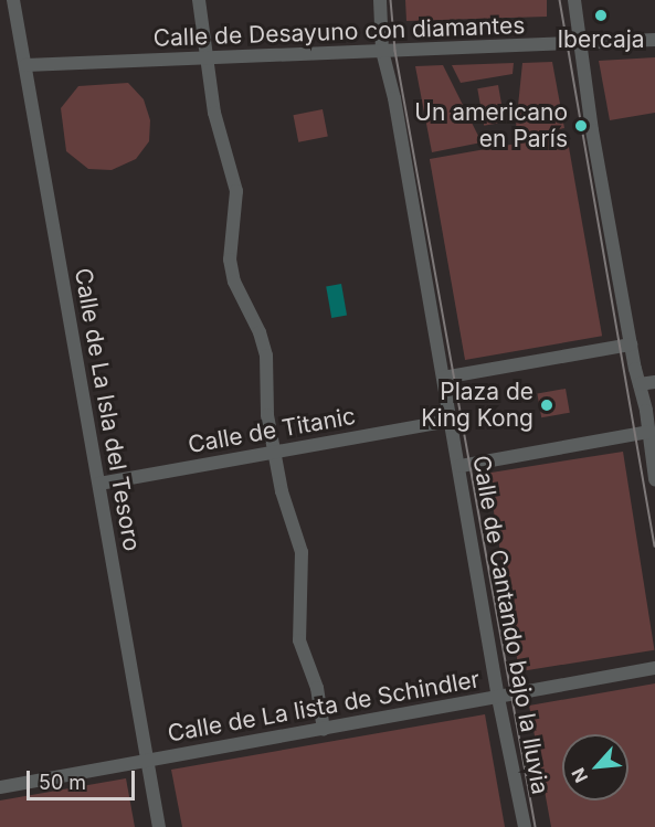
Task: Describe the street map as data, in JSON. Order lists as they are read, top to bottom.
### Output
{
  "streets": {
    "street": [
      "Calle de Desayuno con diamantes",
      "Calle de La Isla del Tesoro",
      "Calle de Titanic",
      "Calle de Cantando bajo la lluvia",
      "Calle de La lista de Schindler"
    ]
  },
  "crossings": [
    ["Calle de Desayuno con diamantes", "Calle de La Isla del Tesoro"],
    ["Calle de Desayuno con diamantes", "Calle de Cantando bajo la lluvia"],
    ["Calle de La Isla del Tesoro", "Calle de Titanic"],
    ["Calle de La Isla del Tesoro", "Calle de La lista de Schindler"],
    ["Calle de Titanic", "Calle de Cantando bajo la lluvia"],
    ["Calle de Cantando bajo la lluvia", "Calle de La lista de Schindler"]
  ],
  "places": ["Ibercaja", "Un americano en París", "Plaza de King Kong"],
  "scale_bar": "50 m",
  "north": "bottom left"
}
